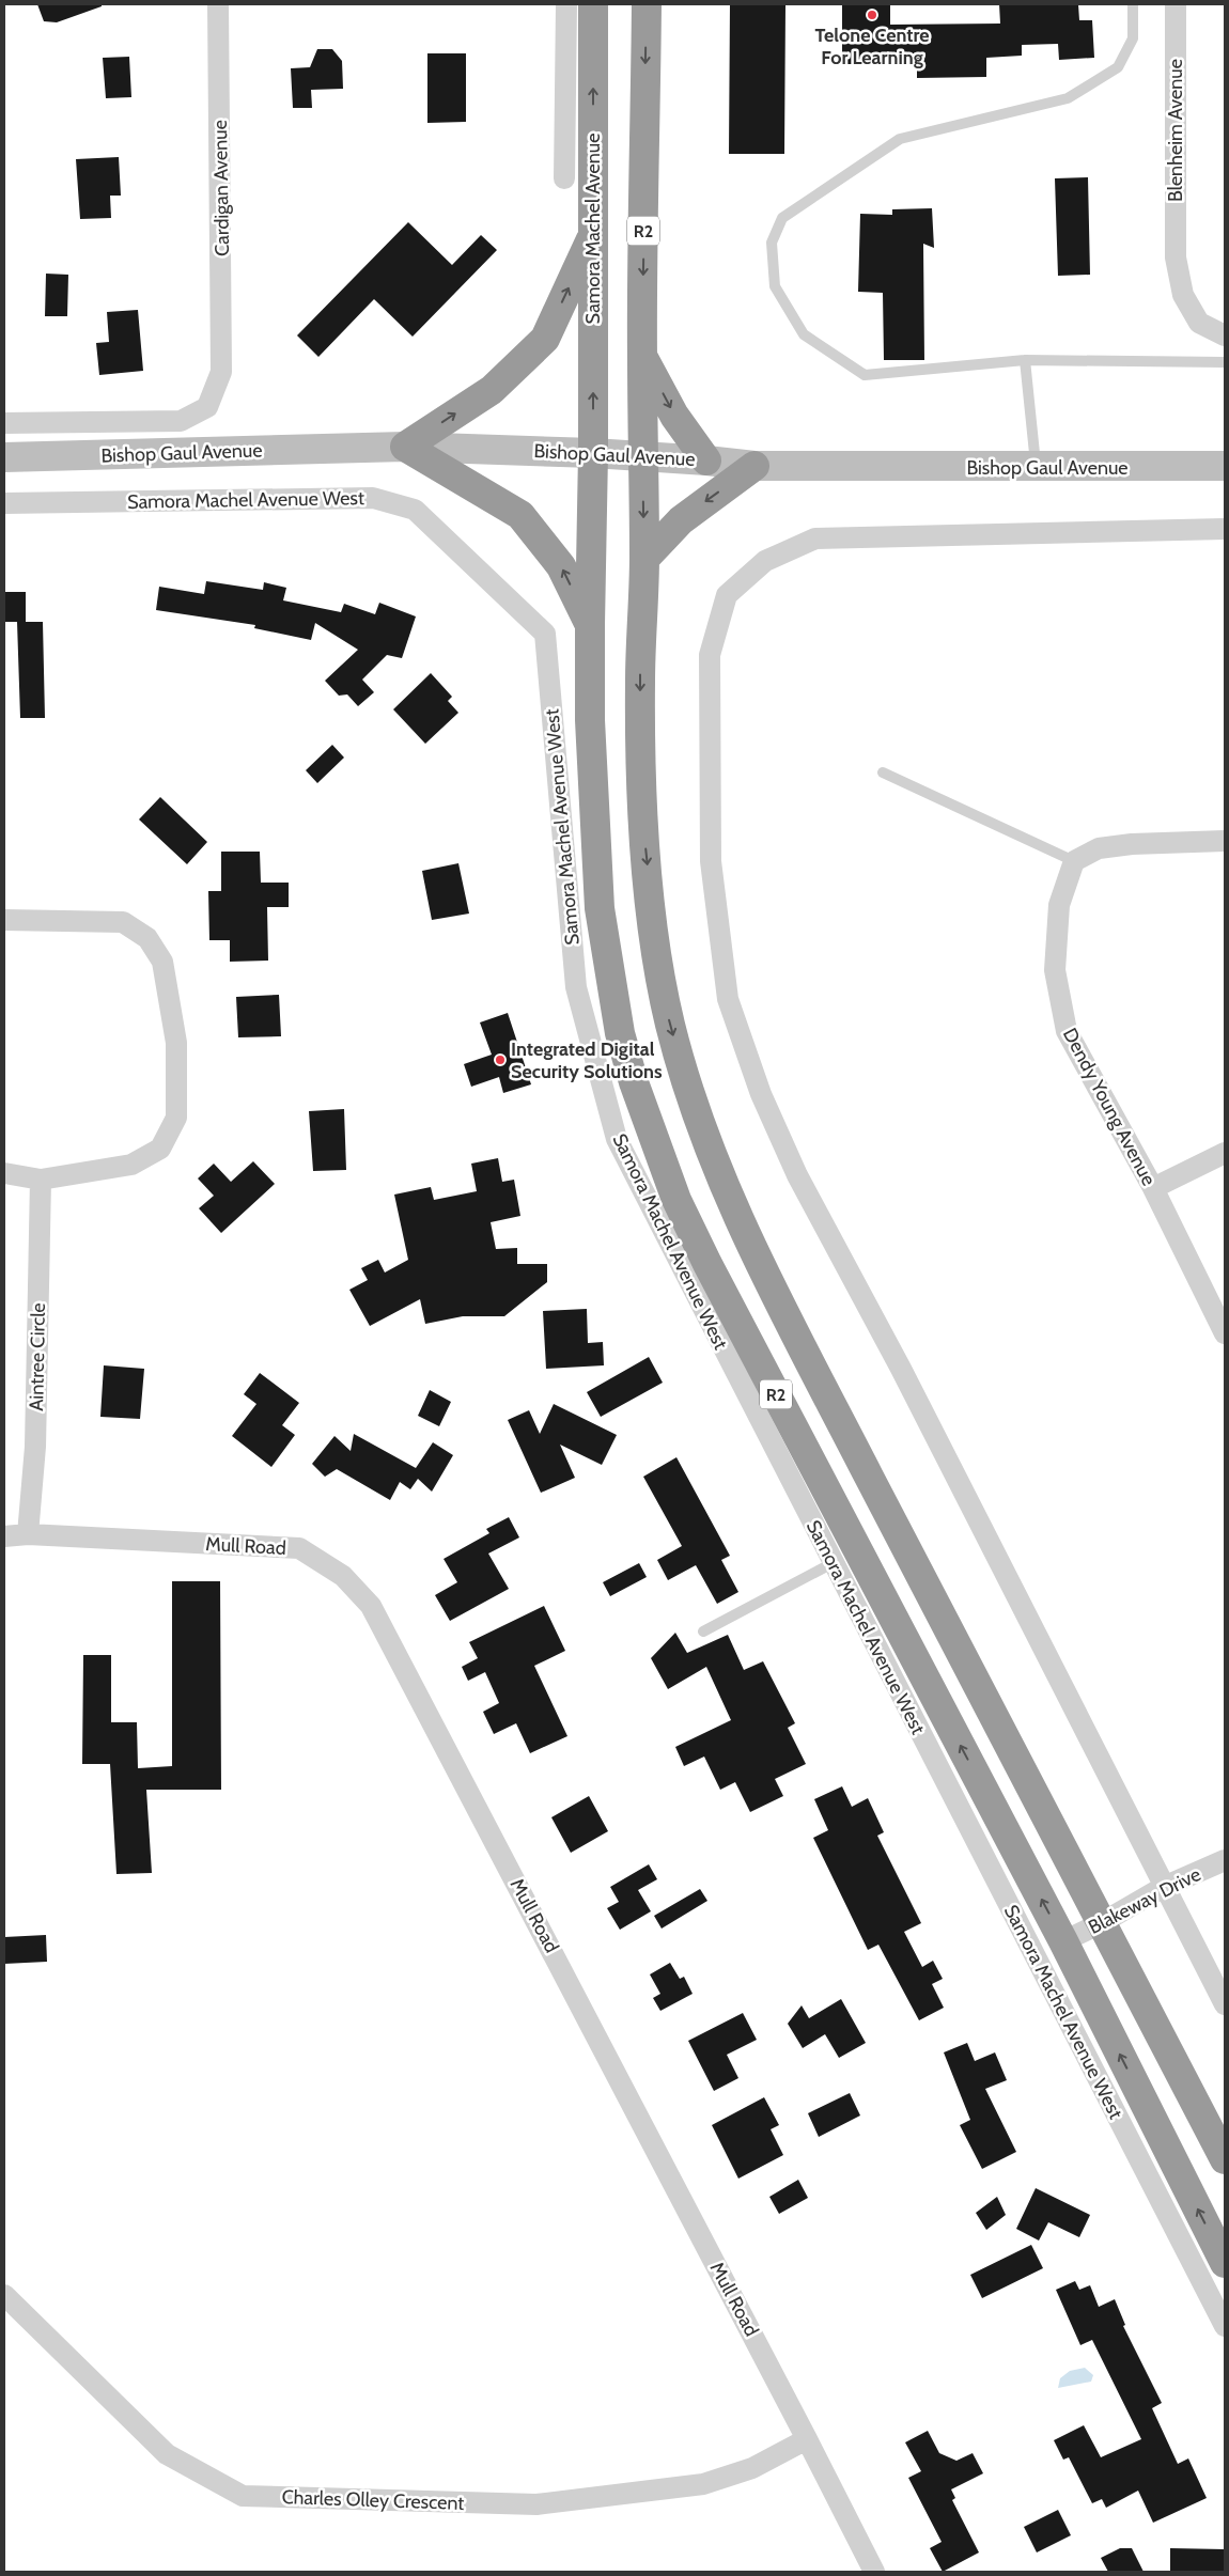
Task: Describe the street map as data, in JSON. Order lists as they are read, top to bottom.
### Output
{
  "streets": {
    "highway": ["Samora Machel Avenue", "R2", "Samora Machel Avenue West"],
    "main road": ["Bishop Gaul Avenue"],
    "street": [
      "Blenheim Avenue",
      "Cardigan Avenue",
      "Dendy Young Avenue",
      "Aintree Circle",
      "Mull Road",
      "Blakeway Drive",
      "Charles Olley Crescent"
    ]
  },
  "crossings": [
    ["Cardigan Avenue", "Bishop Gaul Avenue"],
    ["Samora Machel Avenue", "Bishop Gaul Avenue"],
    ["Samora Machel Avenue", "Samora Machel Avenue West"],
    ["R2", "Bishop Gaul Avenue"],
    ["R2", "Blakeway Drive"],
    ["Bishop Gaul Avenue", "Samora Machel Avenue West"],
    ["Samora Machel Avenue West", "Blakeway Drive"],
    ["Aintree Circle", "Mull Road"],
    ["Mull Road", "Charles Olley Crescent"]
  ],
  "places": ["Telone Centre For Learning", "Integrated Digital Security Solutions"]
}
